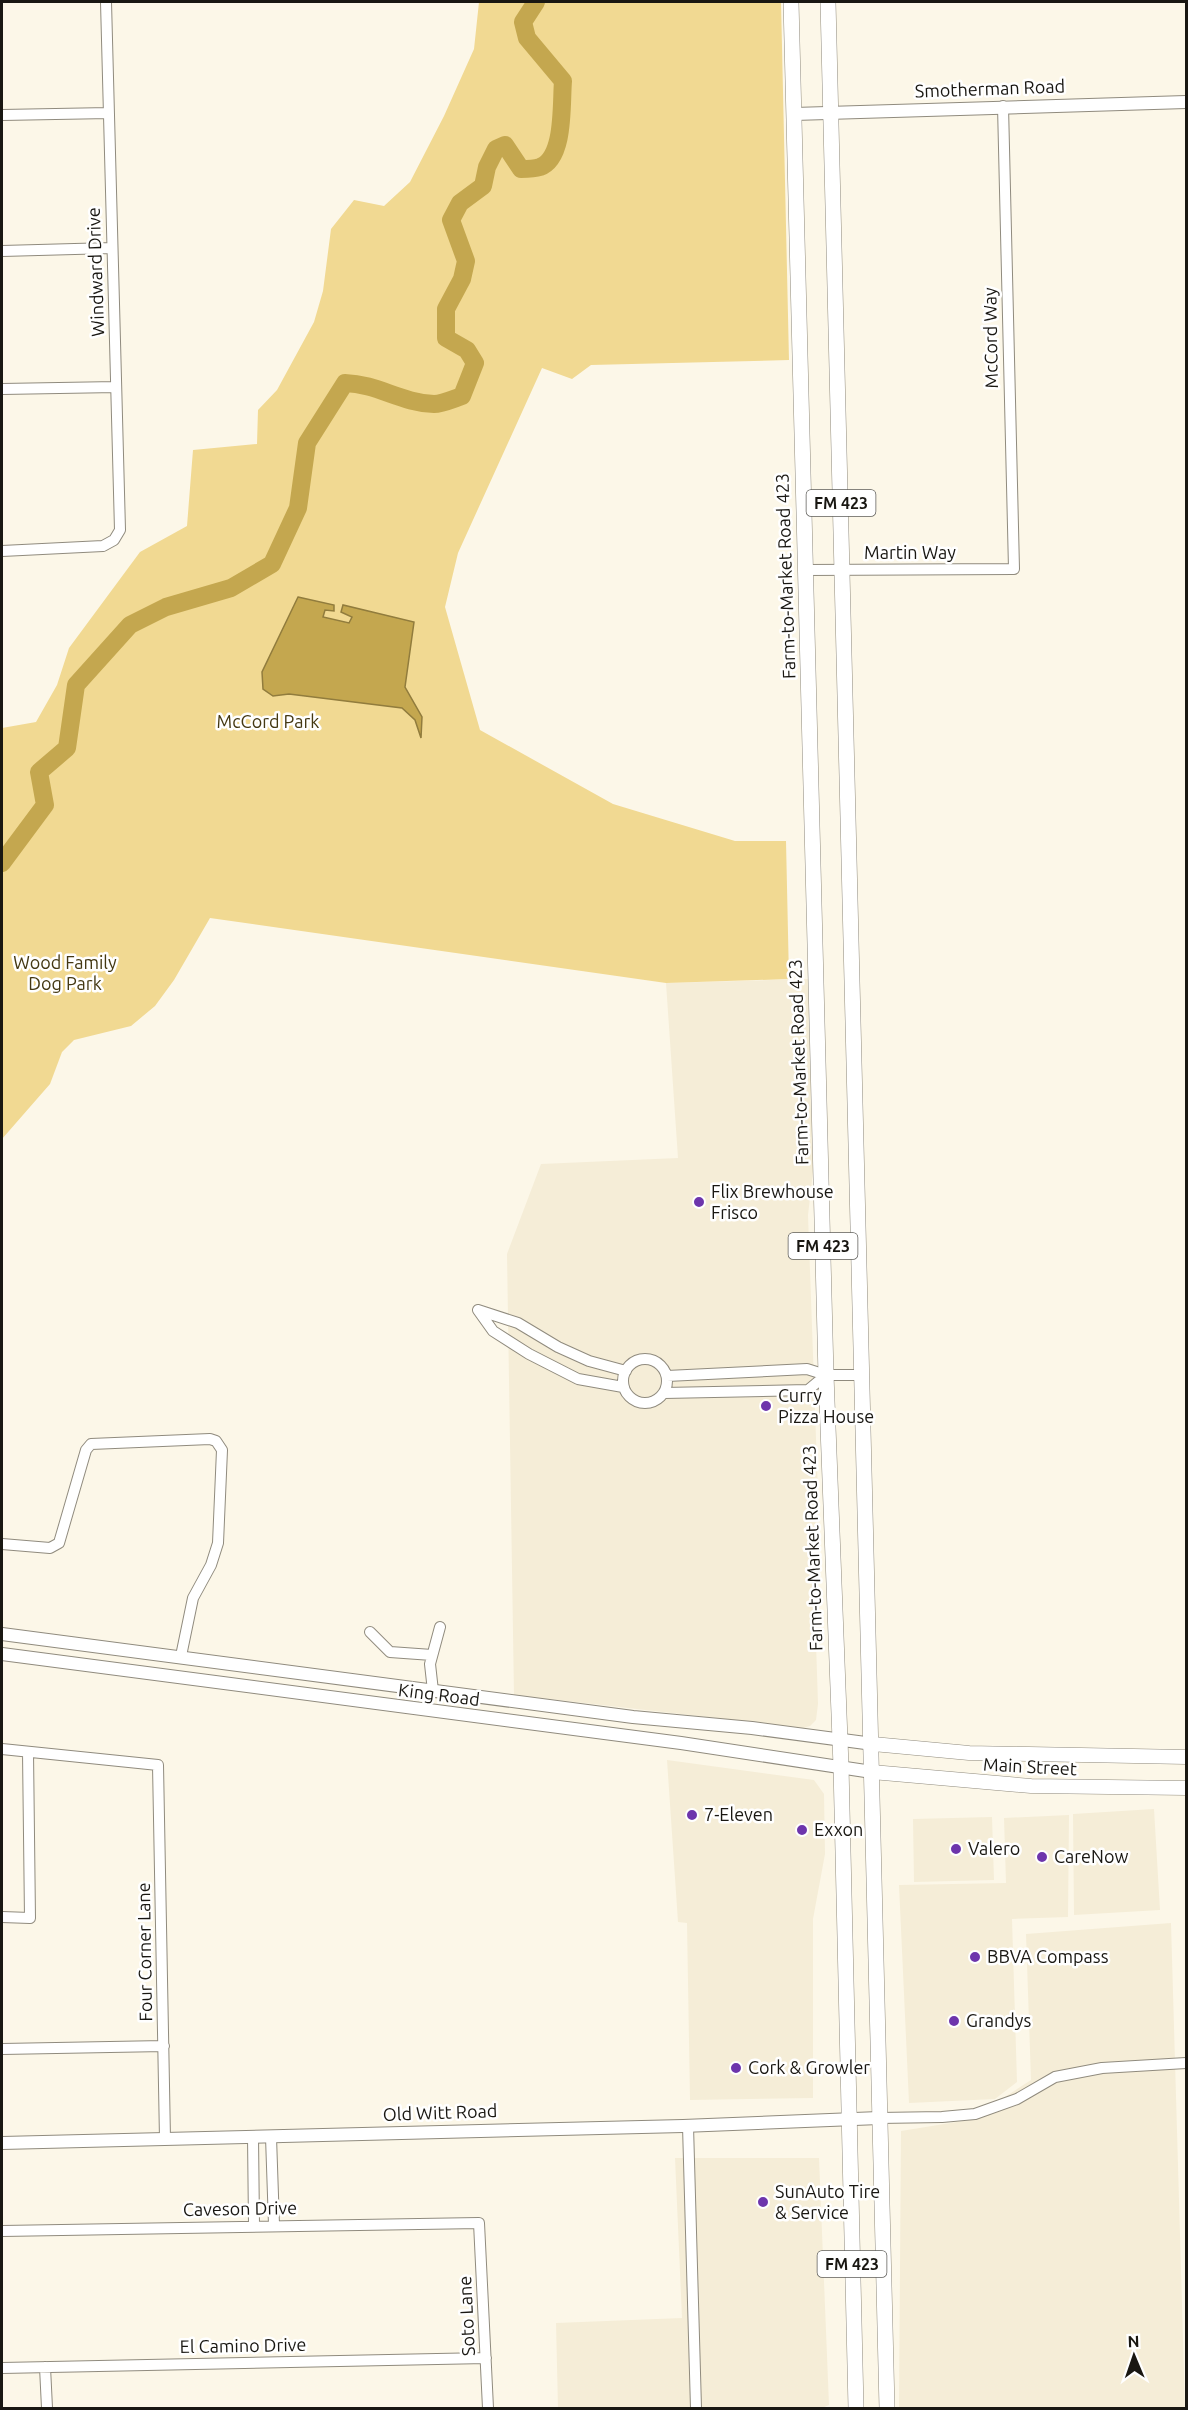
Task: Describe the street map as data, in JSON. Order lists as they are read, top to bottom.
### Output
{
  "streets": {
    "main road": ["FM 423", "Farm-to-Market Road 423", "Main Street"],
    "street": [
      "Smotherman Road",
      "Windward Drive",
      "McCord Way",
      "Martin Way",
      "King Road",
      "Four Corner Lane",
      "Old Witt Road",
      "Caveson Drive",
      "Soto Lane",
      "El Camino Drive"
    ]
  },
  "crossings": [
    ["Smotherman Road", "McCord Way"],
    ["Smotherman Road", "FM 423"],
    ["Smotherman Road", "Farm-to-Market Road 423"],
    ["McCord Way", "Martin Way"],
    ["FM 423", "Martin Way"],
    ["FM 423", "King Road"],
    ["FM 423", "Main Street"],
    ["FM 423", "Old Witt Road"],
    ["Martin Way", "Farm-to-Market Road 423"],
    ["Farm-to-Market Road 423", "King Road"],
    ["Farm-to-Market Road 423", "Old Witt Road"],
    ["King Road", "Main Street"],
    ["Four Corner Lane", "Old Witt Road"],
    ["Caveson Drive", "Soto Lane"],
    ["Soto Lane", "El Camino Drive"]
  ],
  "parks": ["McCord Park", "Wood Family Dog Park"],
  "places": [
    "Flix Brewhouse Frisco",
    "Curry Pizza House",
    "7-Eleven",
    "Exxon",
    "Valero",
    "CareNow",
    "BBVA Compass",
    "Grandys",
    "Cork & Growler",
    "SunAuto Tire & Service"
  ],
  "north": "top"
}
